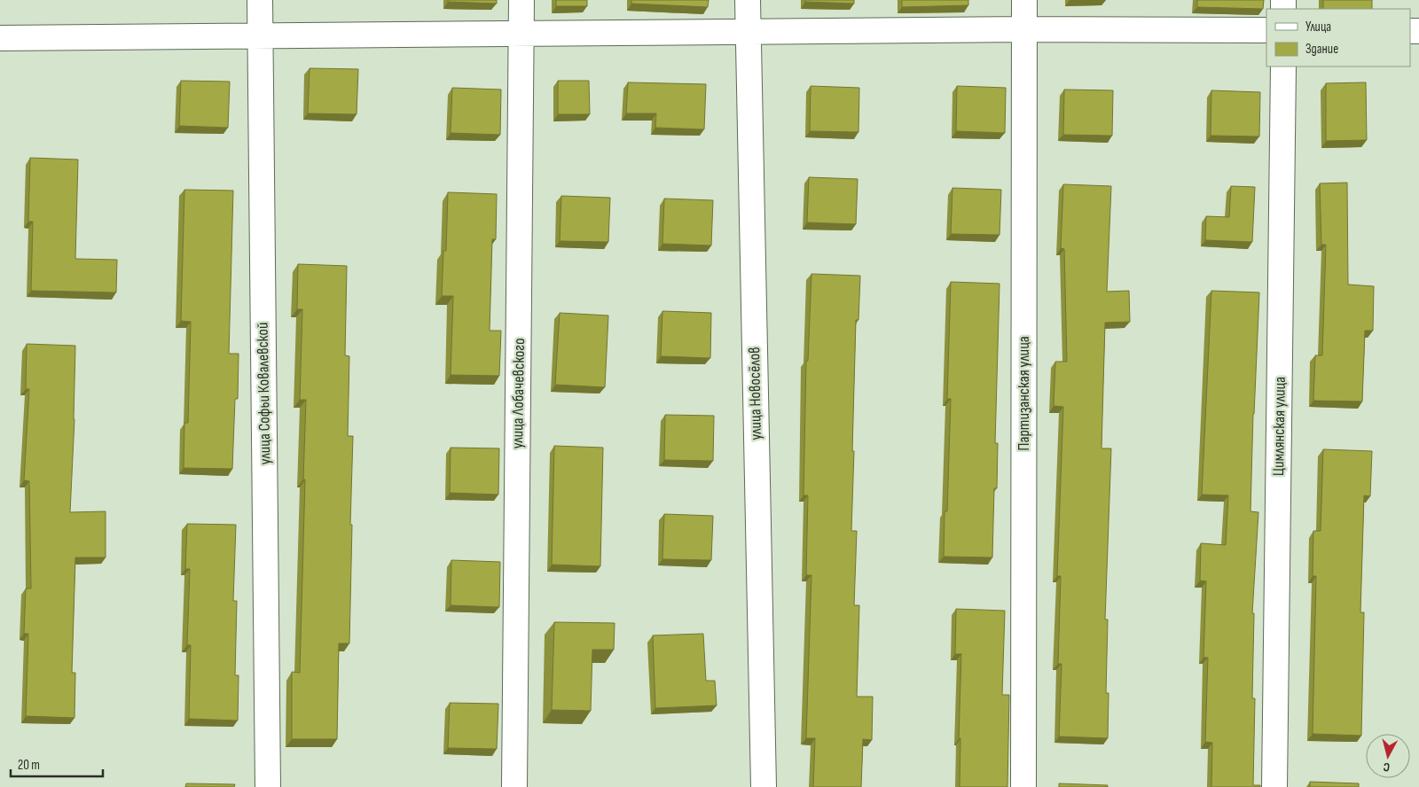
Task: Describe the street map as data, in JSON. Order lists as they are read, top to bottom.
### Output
{
  "streets": {
    "street": [
      "улица Софьи Ковалевской",
      "улица Лобачевского",
      "улица Новосёлов",
      "Партизанская улица",
      "Цимлянская улица"
    ]
  },
  "legend": ["Улица", "Здание"],
  "scale_bar": "20 m",
  "north": "bottom"
}
